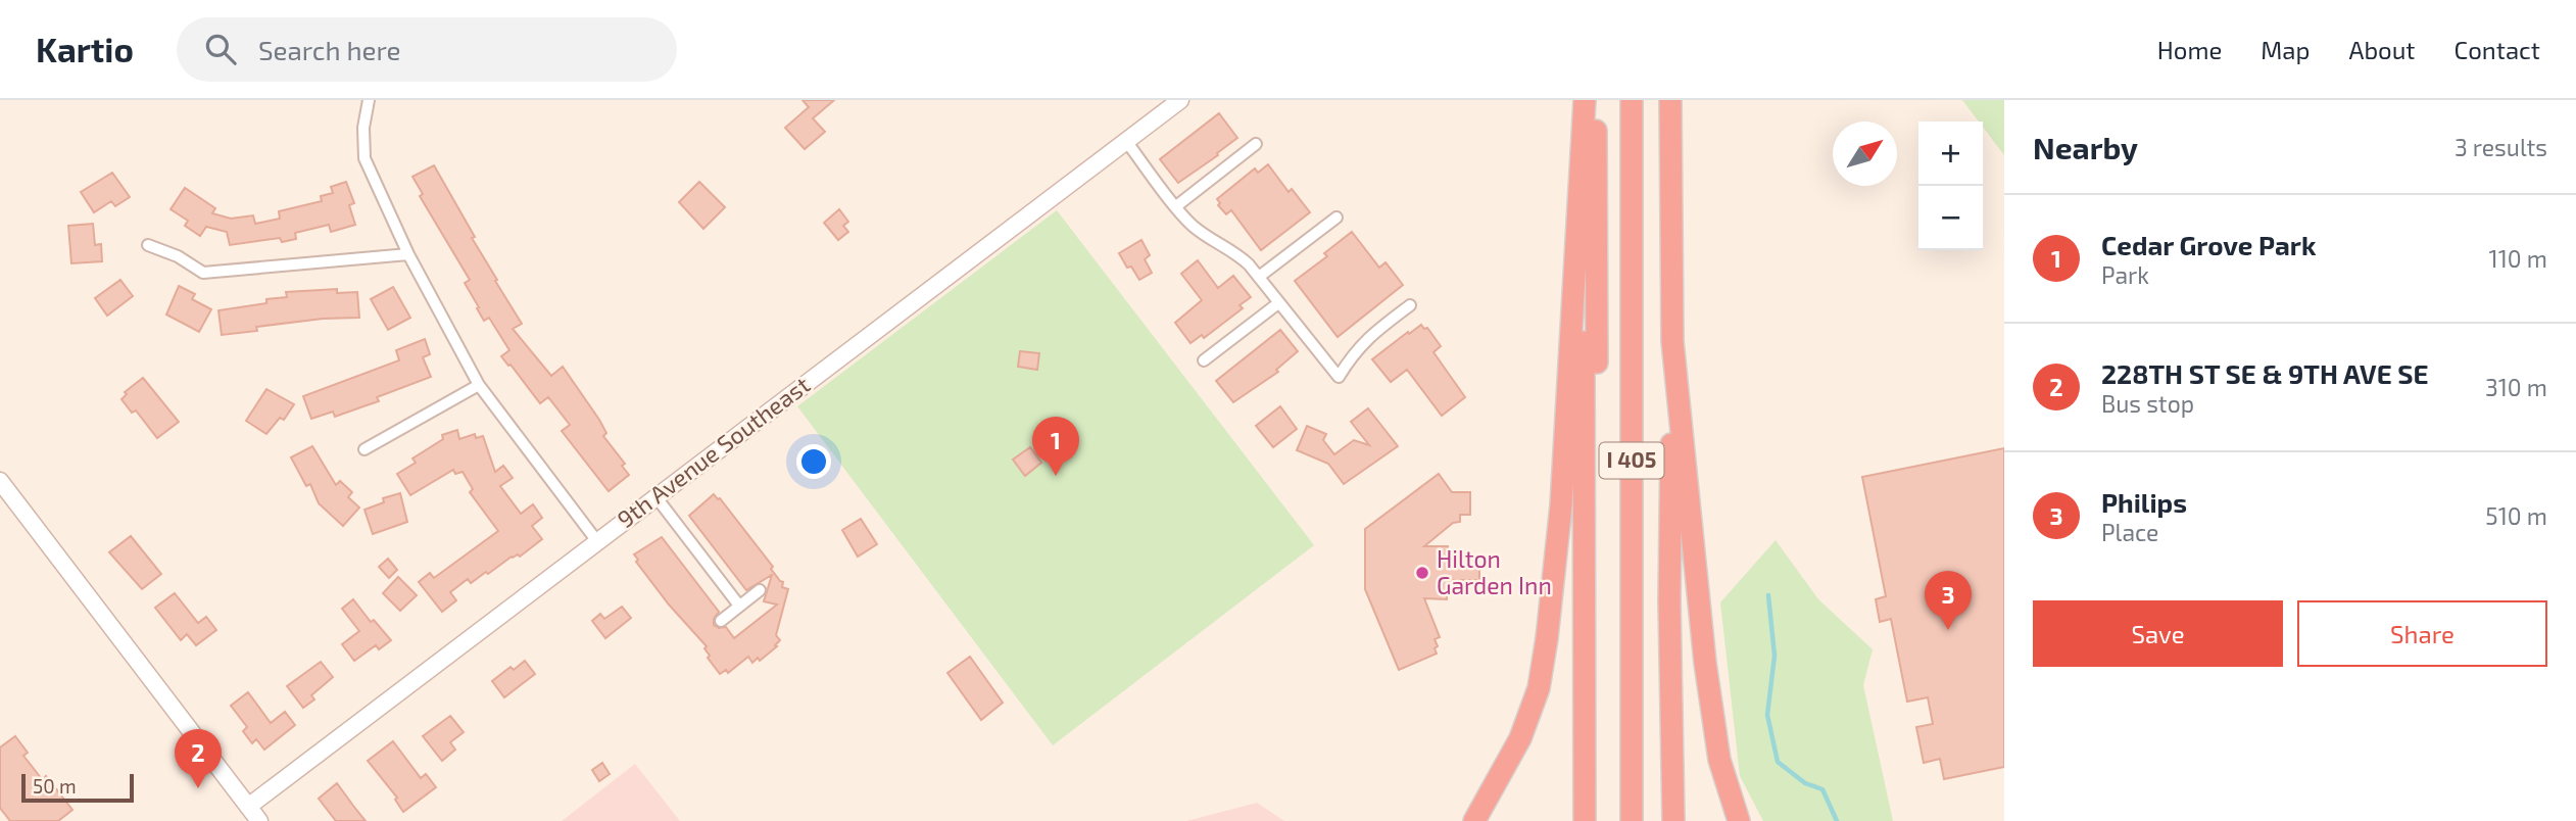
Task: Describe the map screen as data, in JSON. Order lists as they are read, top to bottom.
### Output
{
  "streets": {
    "highway": ["I 405"],
    "main road": ["9th Avenue Southeast"]
  },
  "places": ["Hilton Garden Inn"],
  "scale_bar": "50 m",
  "north": "top right",
  "page": {
    "header": "Kartio",
    "search": "Search here",
    "nav": [
      "Home",
      "Map",
      "About",
      "Contact"
    ],
    "heading": ["Nearby", "3 results"],
    "map_buttons": ["+", "−"],
    "list": [
      {
        "mark": "1",
        "name": "Cedar Grove Park",
        "note": "Park",
        "value": "110 m"
      },
      {
        "mark": "2",
        "name": "228TH ST SE & 9TH AVE SE",
        "note": "Bus stop",
        "value": "310 m"
      },
      {
        "mark": "3",
        "name": "Philips",
        "note": "Place",
        "value": "510 m"
      }
    ],
    "pins": ["1", "3", "2"],
    "buttons": ["Save", "Share"],
    "scale": "50 m"
  }
}
